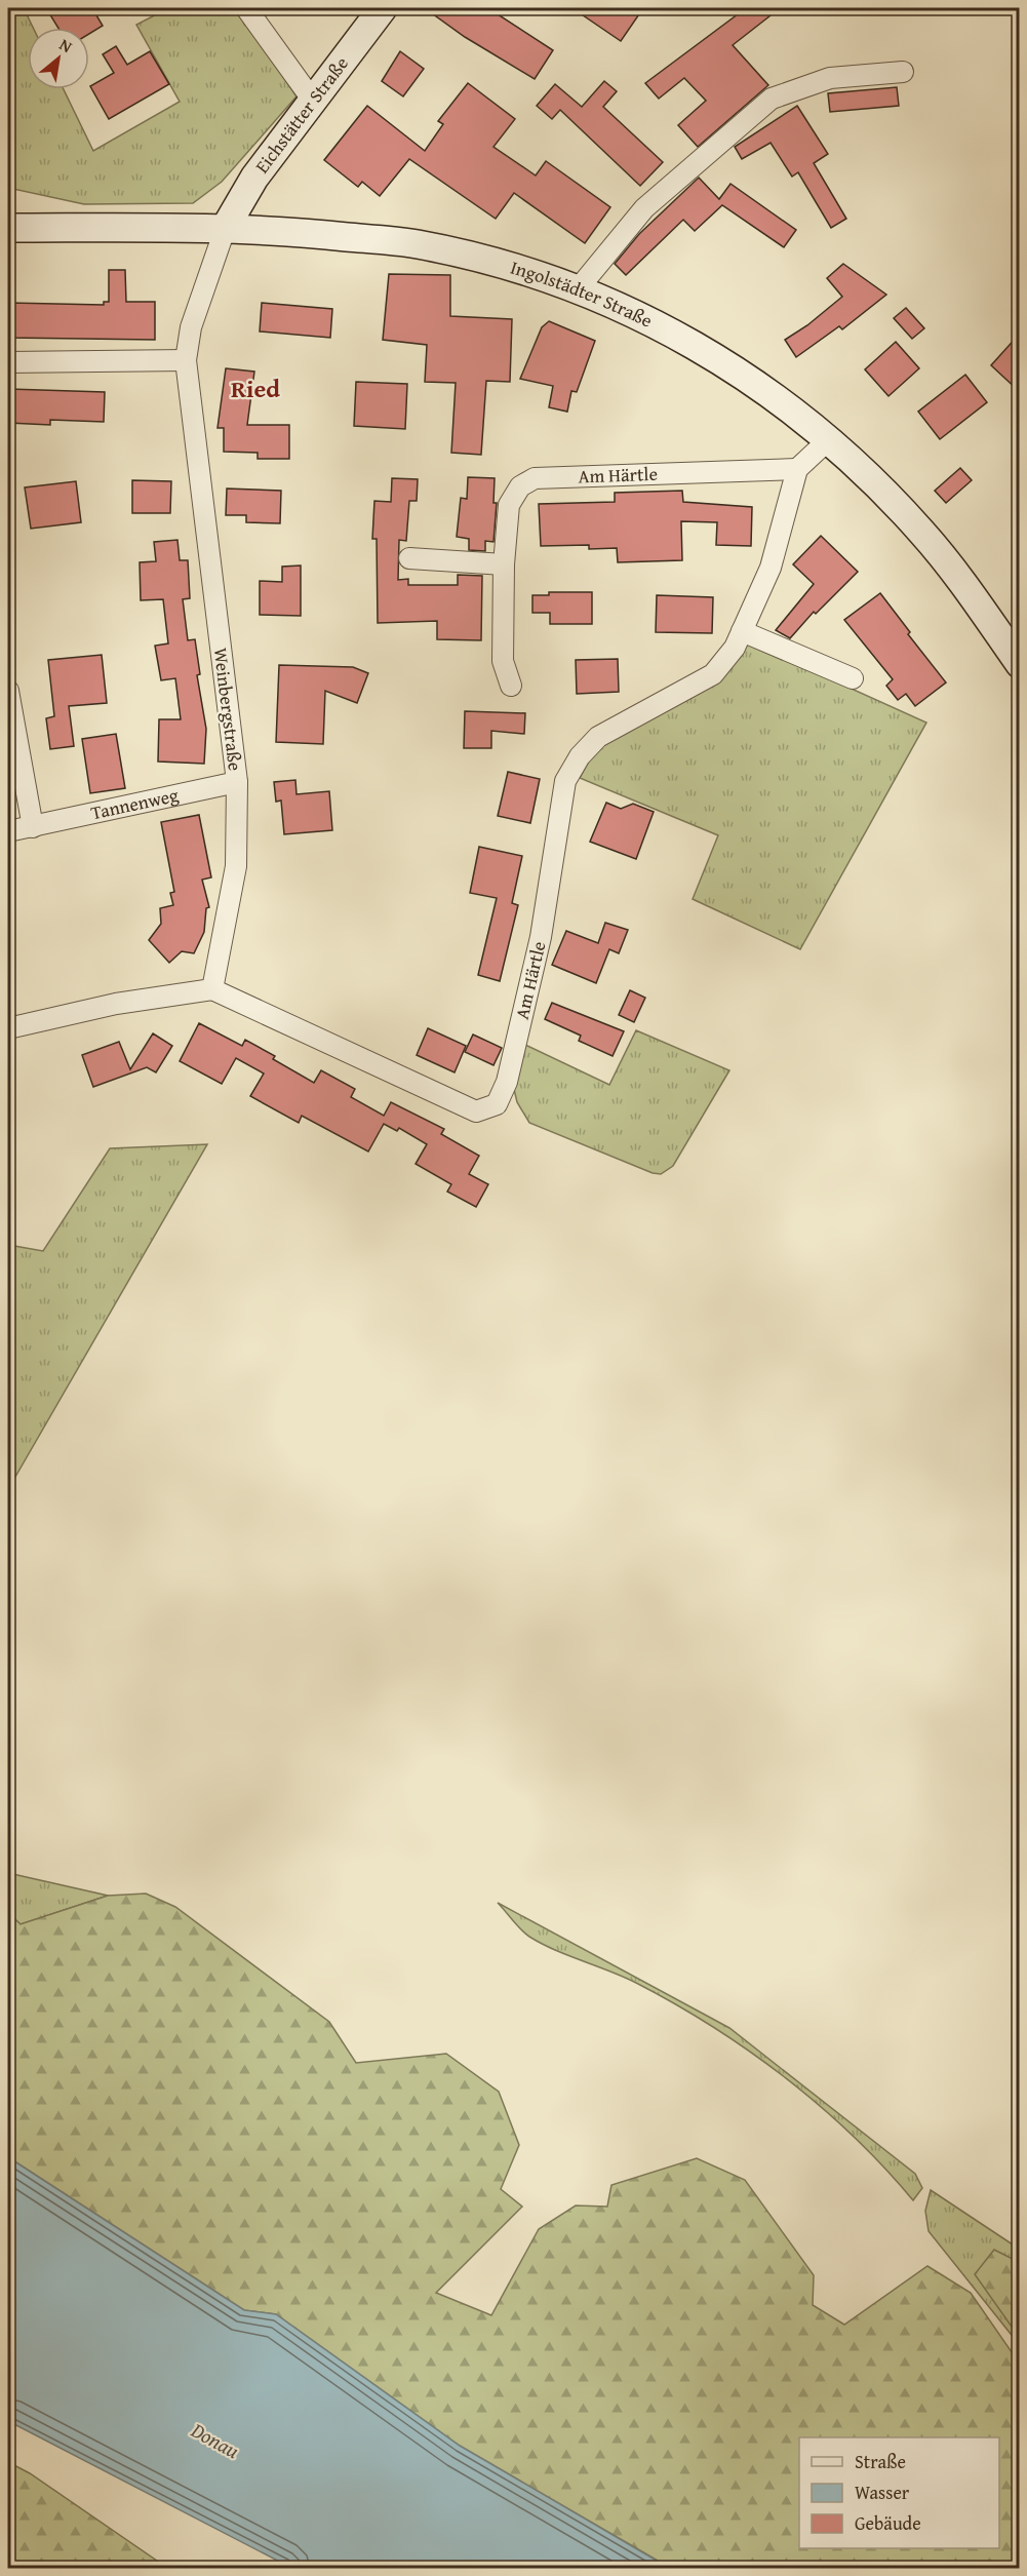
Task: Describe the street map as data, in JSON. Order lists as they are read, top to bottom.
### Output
{
  "streets": {
    "main road": ["Eichstätter Straße", "Ingolstädter Straße"],
    "street": ["Am Härtle", "Weinbergstraße", "Tannenweg"]
  },
  "crossings": [
    ["Eichstätter Straße", "Ingolstädter Straße"],
    ["Eichstätter Straße", "Weinbergstraße"],
    ["Ingolstädter Straße", "Weinbergstraße"],
    ["Am Härtle", "Weinbergstraße"],
    ["Weinbergstraße", "Tannenweg"]
  ],
  "districts": ["Ried"],
  "water": ["Donau"],
  "legend": ["Straße", "Wasser", "Gebäude"],
  "north": "top right"
}
